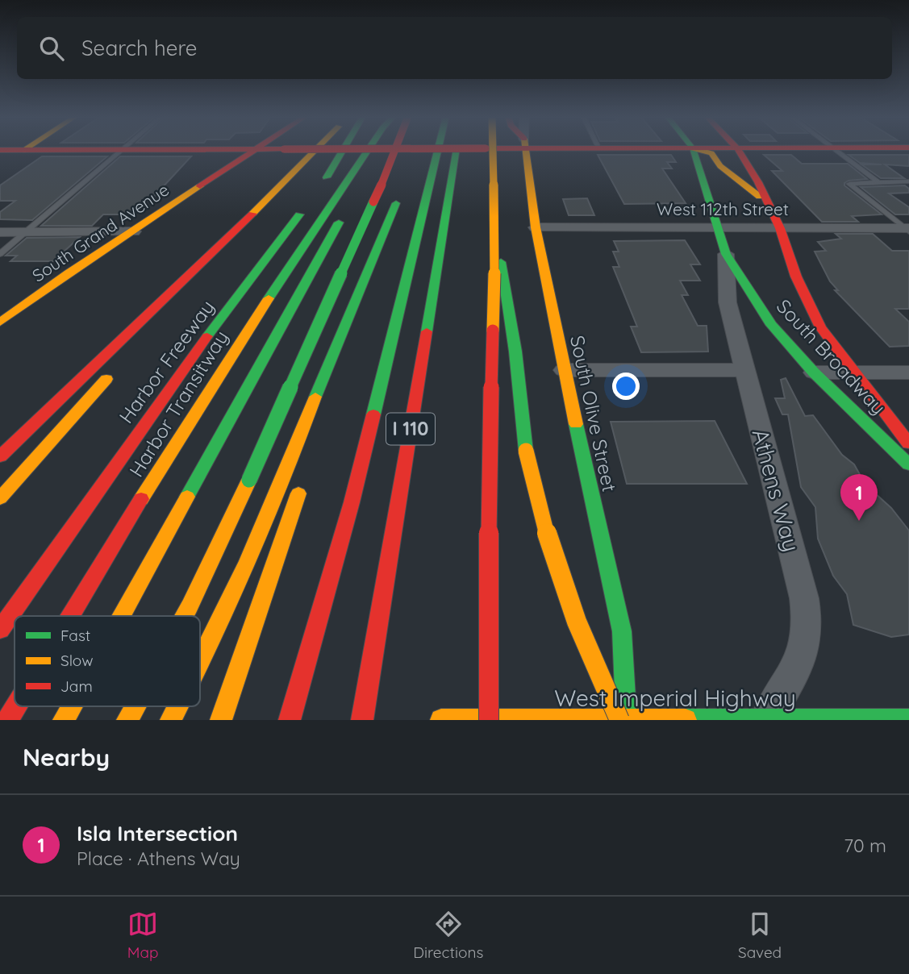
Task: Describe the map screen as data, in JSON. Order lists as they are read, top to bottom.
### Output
{
  "streets": {
    "main road": [
      "South Grand Avenue",
      "South Broadway",
      "Harbor Freeway",
      "Harbor Transitway",
      "South Olive Street",
      "I 110",
      "West Imperial Highway"
    ],
    "street": ["West 112th Street", "Athens Way"]
  },
  "crossings": [
    ["West 112th Street", "South Broadway"],
    ["West 112th Street", "South Olive Street"],
    ["South Broadway", "Athens Way"],
    ["South Olive Street", "West Imperial Highway"],
    ["Athens Way", "West Imperial Highway"]
  ],
  "legend": ["Fast", "Slow", "Jam"],
  "page": {
    "search": "Search here",
    "pins": "1",
    "heading": "Nearby",
    "list": [
      {
        "mark": "1",
        "name": "Isla Intersection",
        "note": "Place · Athens Way",
        "value": "70 m"
      }
    ],
    "nav": ["Map", "Directions", "Saved"]
  }
}
